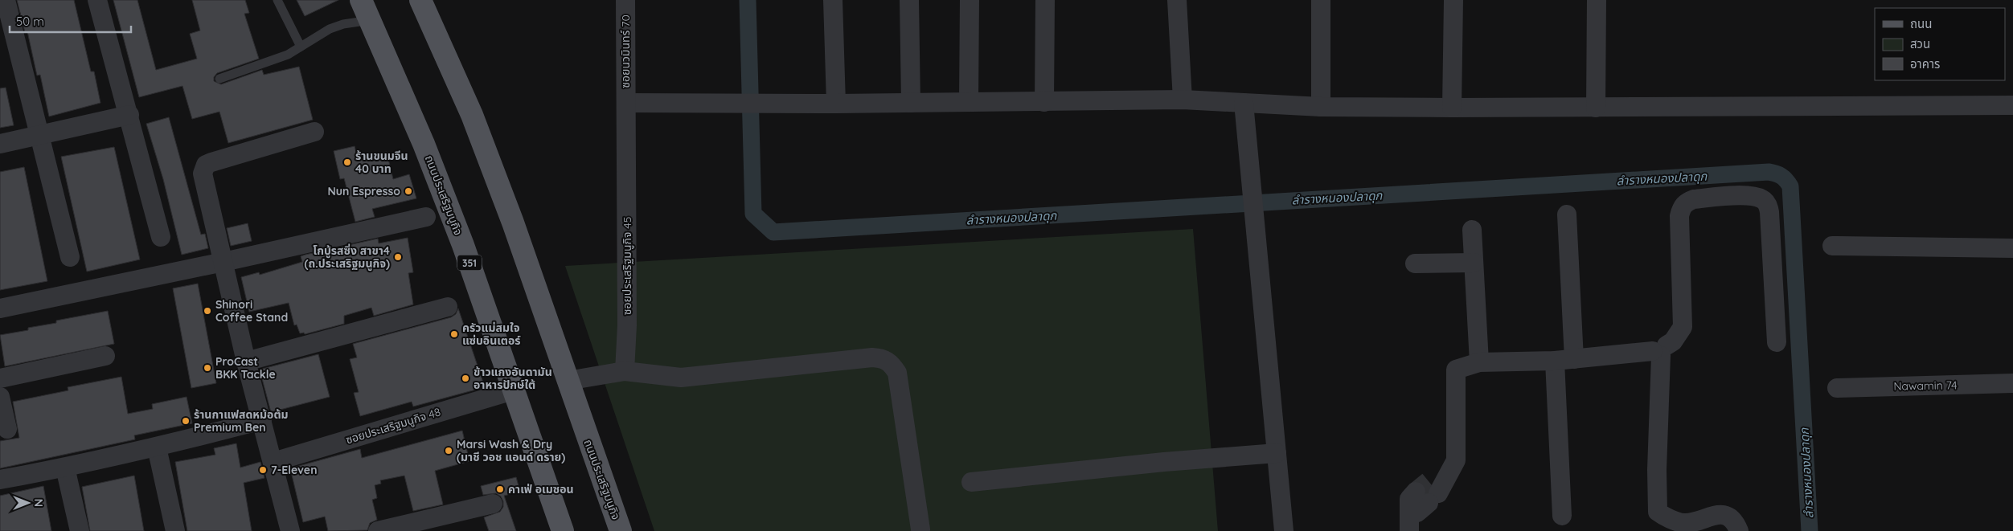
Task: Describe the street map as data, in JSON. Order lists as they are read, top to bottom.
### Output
{
  "streets": {
    "main road": ["ถนนประเสริฐมนูกิจ", "351"],
    "street": [
      "ซอยนวมินทร์ 70",
      "ซอยประเสริฐมนูกิจ 45",
      "Nawamin 74",
      "ซอยประเสริฐมนูกิจ 48"
    ]
  },
  "crossings": [
    ["ซอยนวมินทร์ 70", "ซอยประเสริฐมนูกิจ 45"],
    ["ถนนประเสริฐมนูกิจ", "ซอยประเสริฐมนูกิจ 48"]
  ],
  "water": ["ลำรางหนองปลาดุก"],
  "places": [
    "ร้านขนมจีน 40 บาท",
    "Nun Espresso",
    "โกบู้รสซิ่ง สาขา4 (ถ.ประเสริฐมนูกิจ)",
    "Shinori Coffee Stand",
    "ครัวแม่สมใจ แซ่บอินเตอร์",
    "ProCast BKK Tackle",
    "ข้าวแกงอันดามัน อาหารปักษ์ใต้",
    "ร้านกาแฟสดหม้อต้ม Premium Ben",
    "Marsi Wash & Dry (มาชี วอช แอนด์ ดราย)",
    "7-Eleven",
    "คาเฟ่ อเมซอน"
  ],
  "legend": ["ถนน", "สวน", "อาคาร"],
  "scale_bar": "50 m",
  "north": "right"
}
